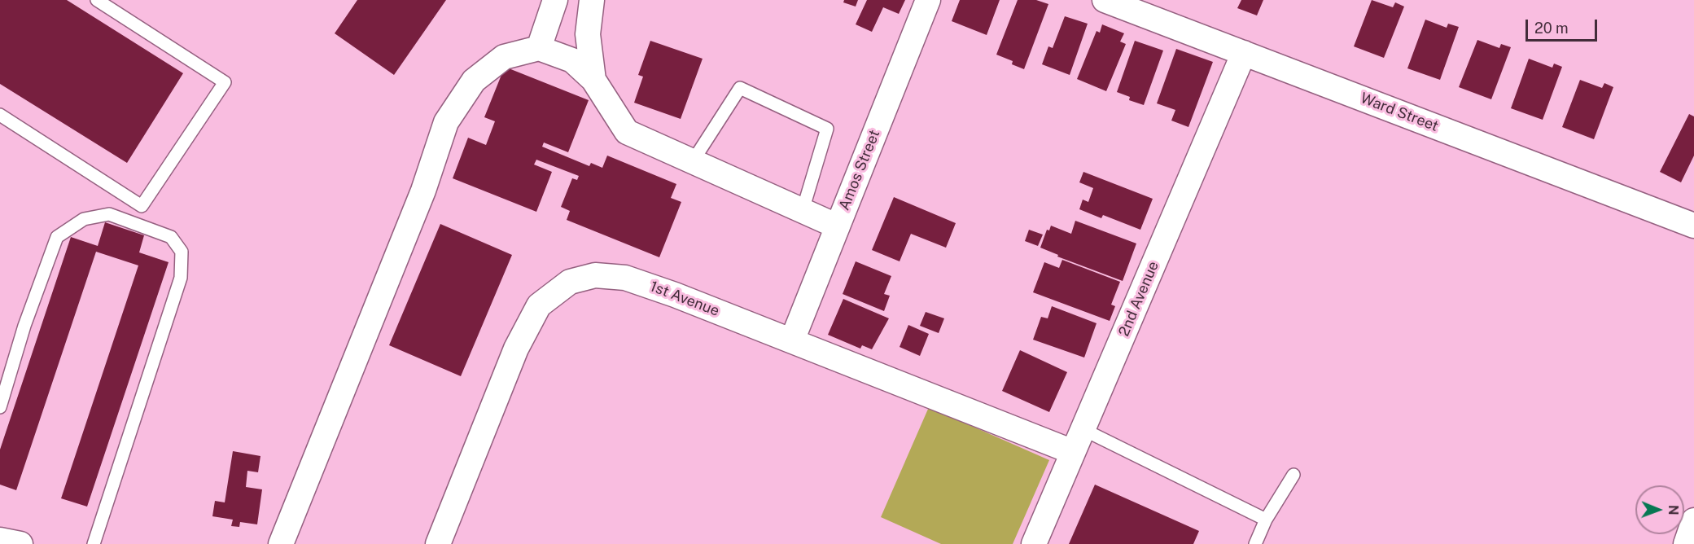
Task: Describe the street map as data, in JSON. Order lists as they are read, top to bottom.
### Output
{
  "streets": {
    "street": [
      "Ward Street",
      "Amos Street",
      "1st Avenue",
      "2nd Avenue"
    ]
  },
  "crossings": [
    ["Ward Street", "2nd Avenue"],
    ["Amos Street", "1st Avenue"],
    ["1st Avenue", "2nd Avenue"]
  ],
  "scale_bar": "20 m",
  "north": "right"
}
